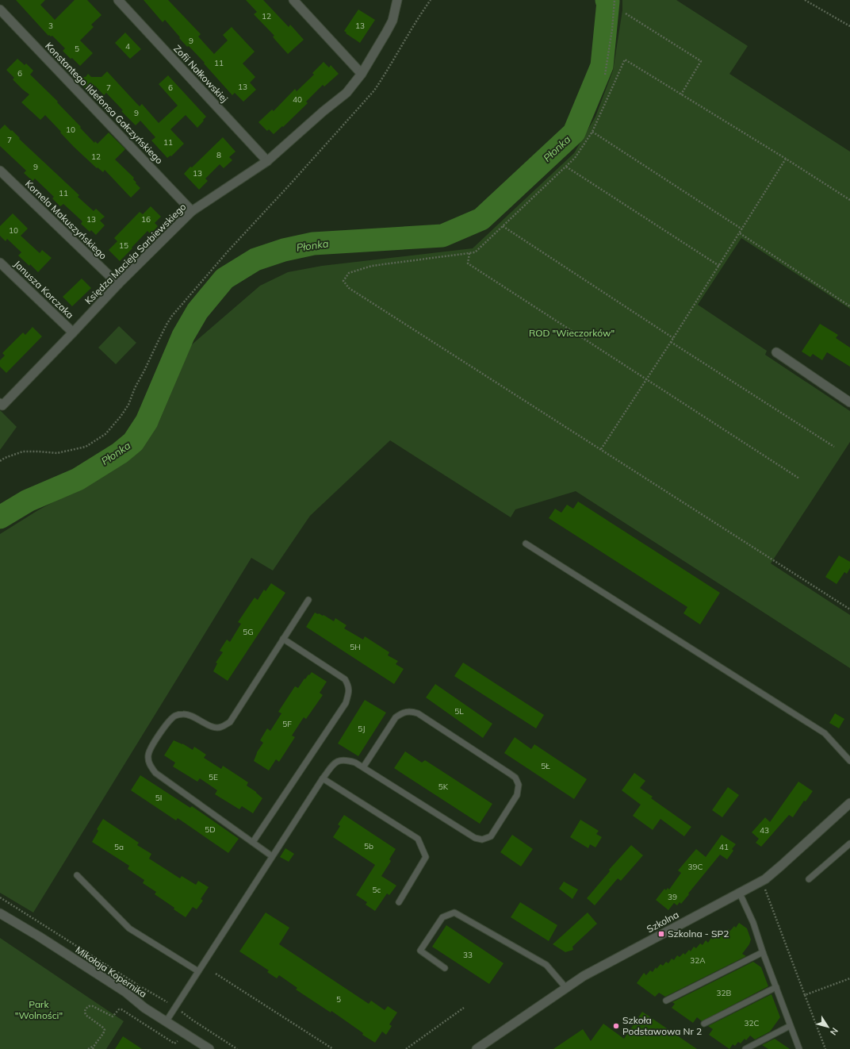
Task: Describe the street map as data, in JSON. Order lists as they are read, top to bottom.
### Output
{
  "streets": {
    "street": [
      "Zofii Nałkowskiej",
      "Konstantego Ildefonsa Gałczyńskiego",
      "Kornela Makuszyńskiego",
      "Księdza Macieja Sarbiewskiego",
      "Janusza Korczaka",
      "Szkolna",
      "Mikołaja Kopernika"
    ]
  },
  "crossings": [
    ["Zofii Nałkowskiej", "Księdza Macieja Sarbiewskiego"],
    ["Konstantego Ildefonsa Gałczyńskiego", "Księdza Macieja Sarbiewskiego"],
    ["Kornela Makuszyńskiego", "Księdza Macieja Sarbiewskiego"],
    ["Księdza Macieja Sarbiewskiego", "Janusza Korczaka"]
  ],
  "water": ["Płonka"],
  "parks": ["ROD \"Wieczorków\"", "Park \"Wolności\""],
  "places": {
    "transit": ["Szkolna - SP2"],
    "other": ["Szkoła Podstawowa Nr 2"]
  },
  "house_numbers": [
    "12",
    "3",
    "13",
    "9",
    "4",
    "5",
    "11",
    "6",
    "13",
    "7",
    "6",
    "40",
    "9",
    "10",
    "7",
    "11",
    "8",
    "12",
    "9",
    "13",
    "11",
    "13",
    "16",
    "10",
    "15",
    "5G",
    "5H",
    "5L",
    "5F",
    "5J",
    "5Ł",
    "5E",
    "5K",
    "5I",
    "5D",
    "43",
    "5b",
    "5a",
    "41",
    "39C",
    "5c",
    "39",
    "33",
    "32A",
    "32B",
    "5",
    "32C"
  ],
  "north": "bottom right"
}
